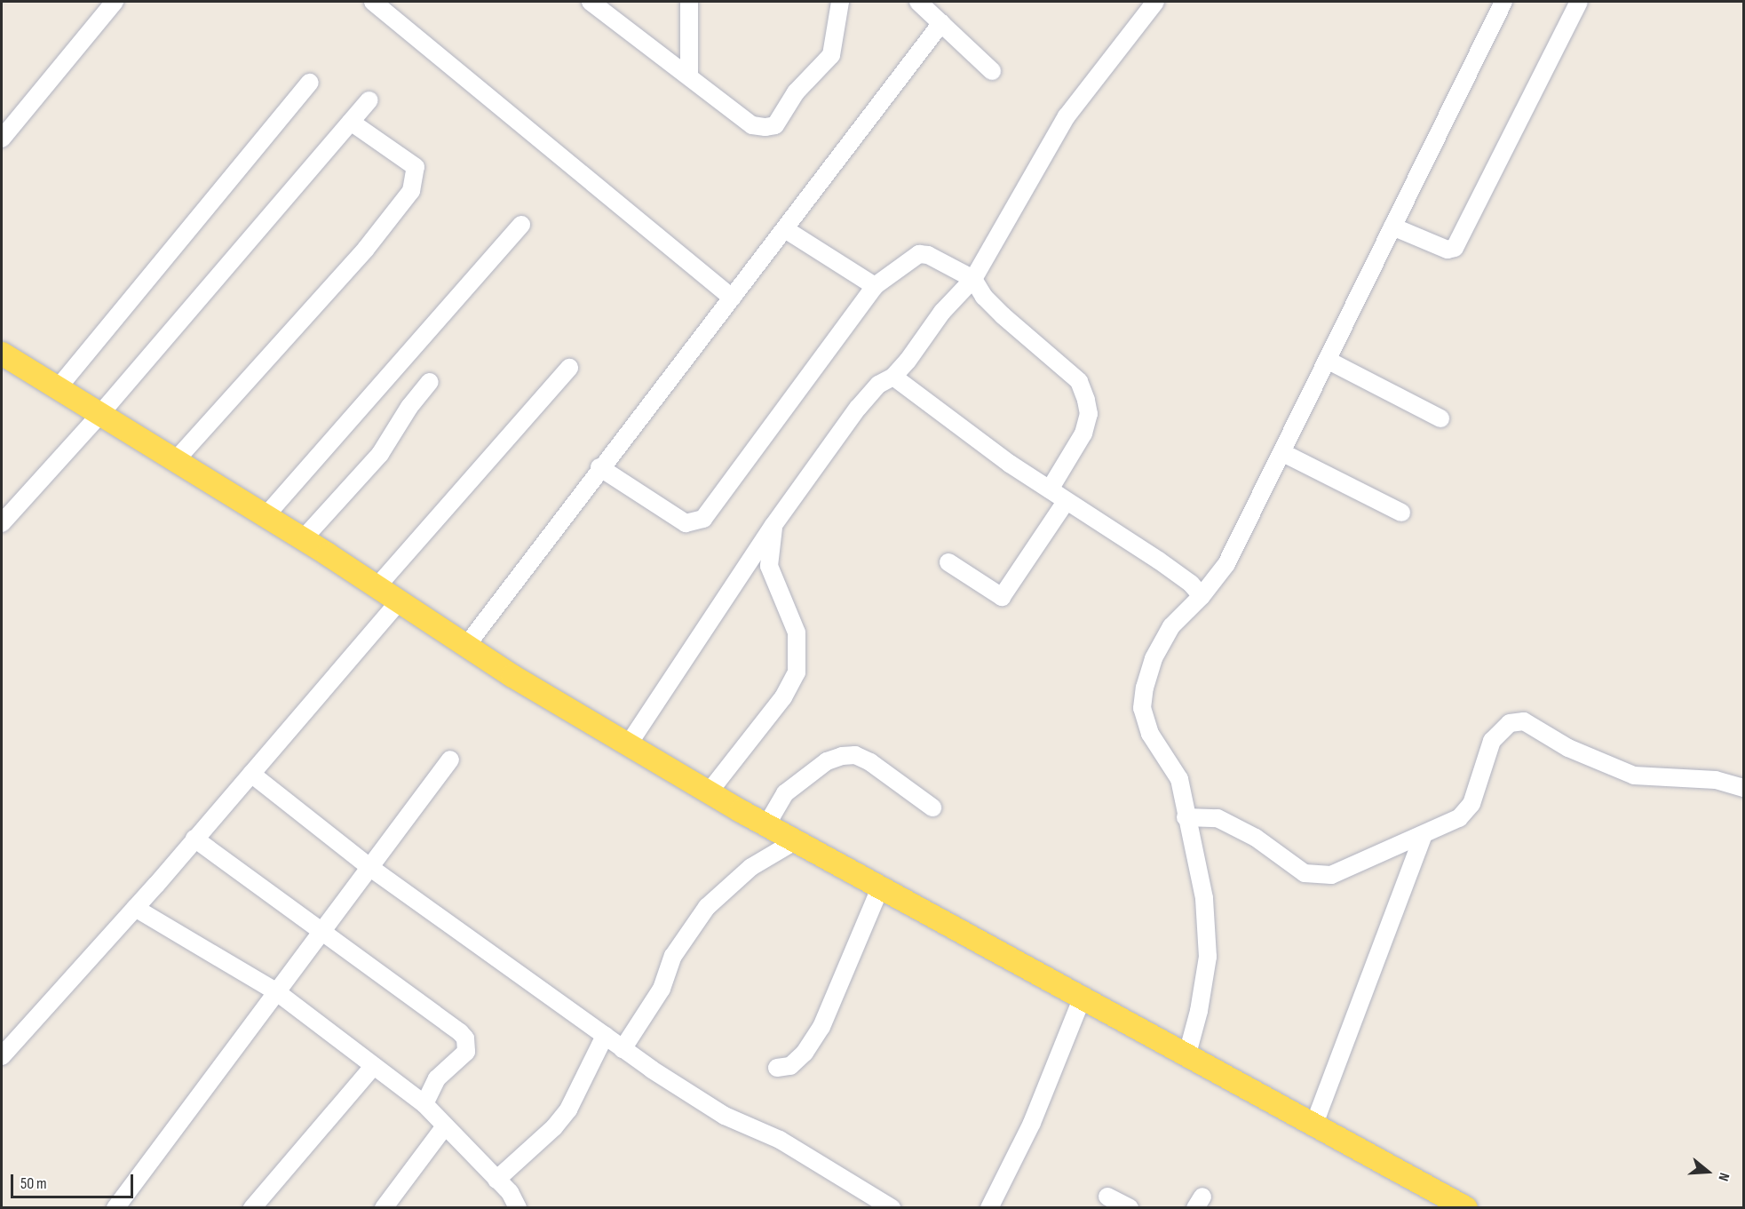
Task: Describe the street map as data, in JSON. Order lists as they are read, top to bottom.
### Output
{
  "scale_bar": "50 m",
  "north": "right"
}
